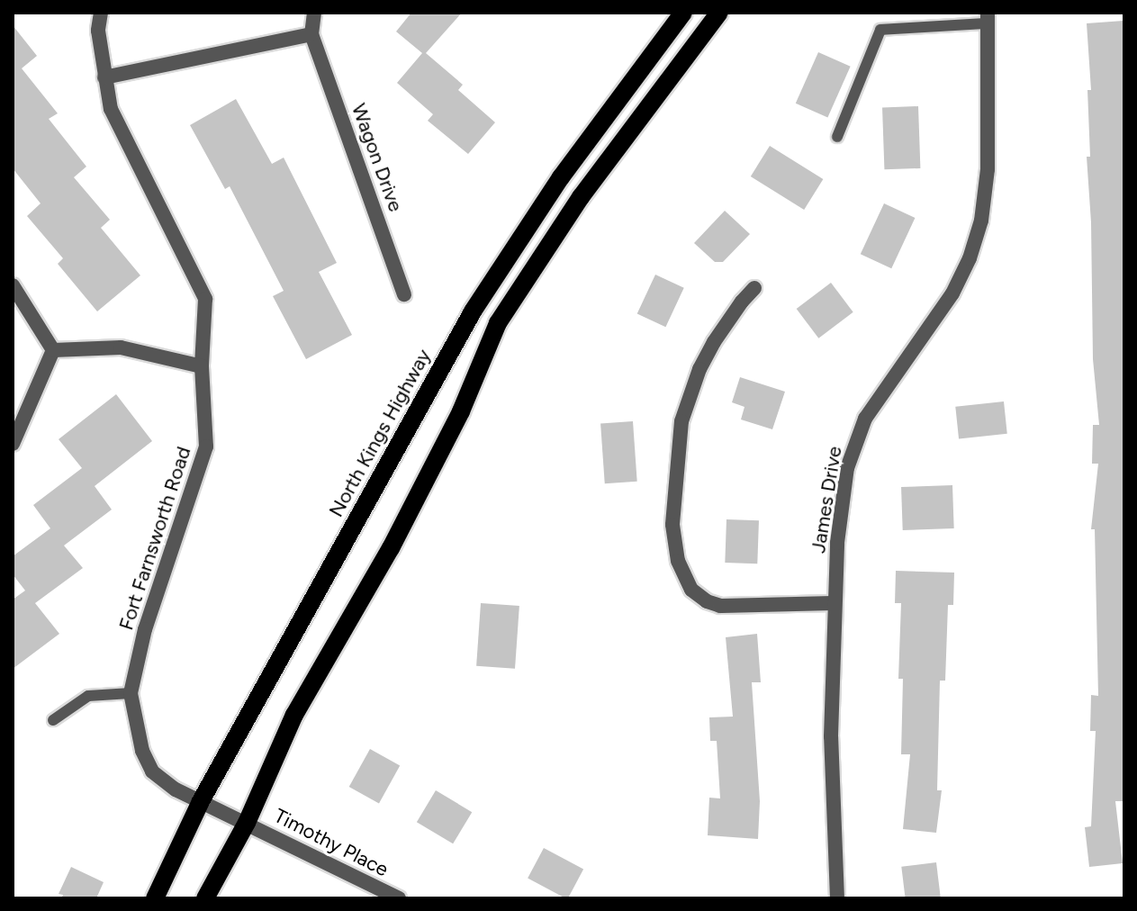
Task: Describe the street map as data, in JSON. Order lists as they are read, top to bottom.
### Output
{
  "streets": {
    "main road": ["North Kings Highway"],
    "street": [
      "Wagon Drive",
      "James Drive",
      "Fort Farnsworth Road",
      "Timothy Place"
    ]
  },
  "crossings": [
    ["North Kings Highway", "Fort Farnsworth Road"],
    ["Fort Farnsworth Road", "Timothy Place"]
  ]
}
